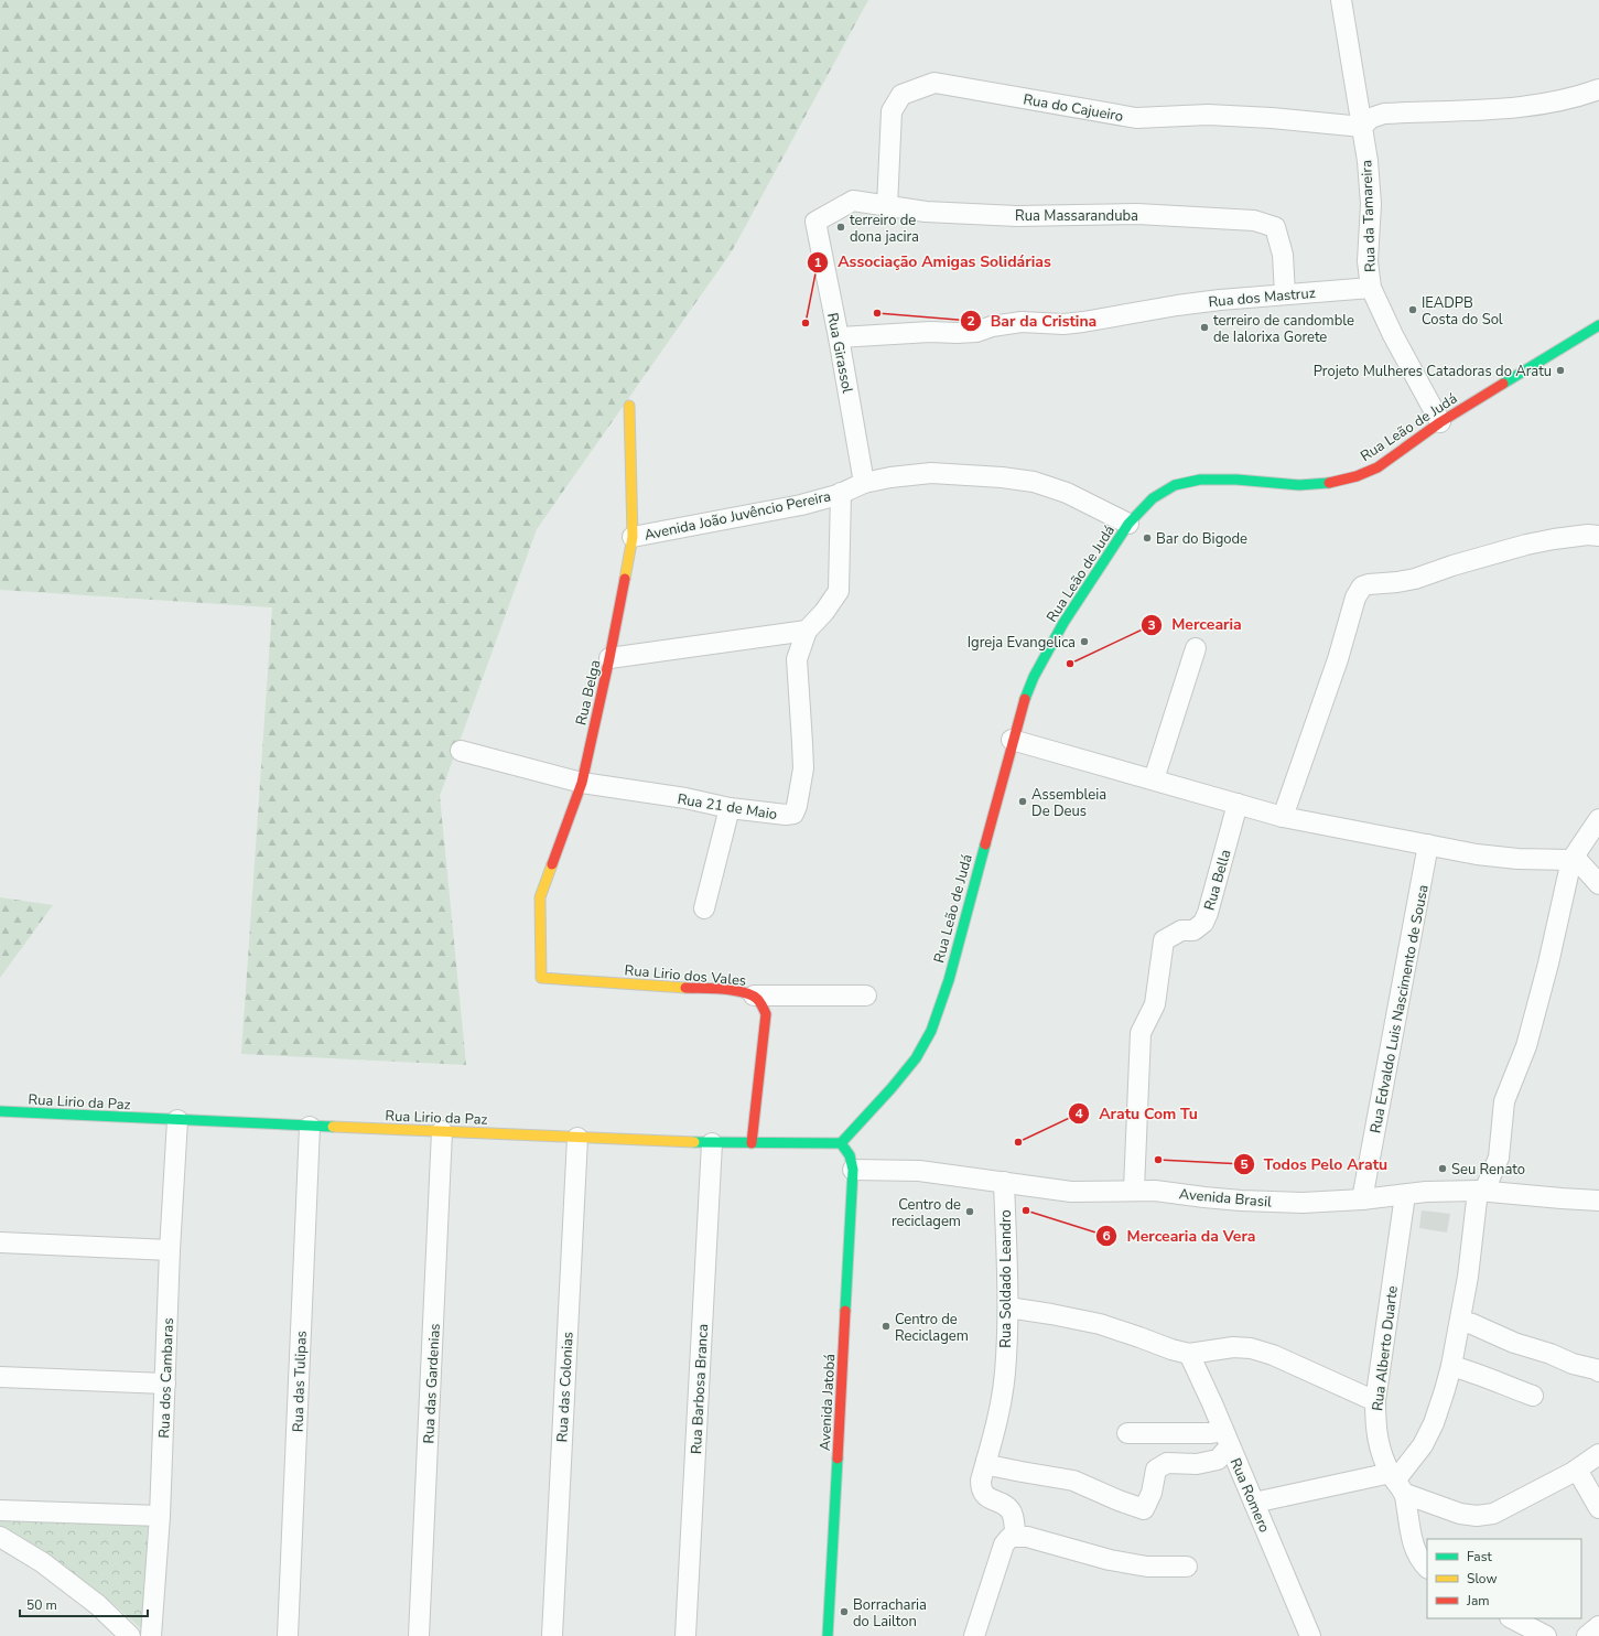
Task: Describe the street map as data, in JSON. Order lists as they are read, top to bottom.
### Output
{
  "streets": {
    "street": [
      "Rua do Cajueiro",
      "Rua Massaranduba",
      "Rua da Tamareira",
      "Rua dos Mastruz",
      "Rua Girassol",
      "Rua Leão de Judá",
      "Avenida João Juvêncio Pereira",
      "Rua Belga",
      "Rua 21 de Maio",
      "Rua Bella",
      "Rua Lirio dos Vales",
      "Rua Edvaldo Luis Nascimento de Sousa",
      "Rua Lirio da Paz",
      "Avenida Brasil",
      "Rua Soldado Leandro",
      "Rua Alberto Duarte",
      "Rua dos Cambaras",
      "Rua das Tulipas",
      "Rua das Gardenias",
      "Rua das Colonias",
      "Rua Barbosa Branca",
      "Avenida Jatobá",
      "Rua Romero"
    ]
  },
  "crossings": [
    ["Rua do Cajueiro", "Rua Massaranduba"],
    ["Rua do Cajueiro", "Rua da Tamareira"],
    ["Rua Massaranduba", "Rua dos Mastruz"],
    ["Rua Massaranduba", "Rua Girassol"],
    ["Rua da Tamareira", "Rua dos Mastruz"],
    ["Rua da Tamareira", "Rua Leão de Judá"],
    ["Rua dos Mastruz", "Rua Girassol"],
    ["Rua Girassol", "Avenida João Juvêncio Pereira"],
    ["Rua Leão de Judá", "Avenida João Juvêncio Pereira"],
    ["Rua Leão de Judá", "Rua Lirio da Paz"],
    ["Avenida João Juvêncio Pereira", "Rua Belga"],
    ["Avenida João Juvêncio Pereira", "Rua 21 de Maio"],
    ["Rua Belga", "Rua 21 de Maio"],
    ["Rua Belga", "Rua Lirio dos Vales"],
    ["Rua Bella", "Avenida Brasil"],
    ["Rua Lirio dos Vales", "Rua Lirio da Paz"],
    ["Rua Edvaldo Luis Nascimento de Sousa", "Avenida Brasil"],
    ["Rua Lirio da Paz", "Rua dos Cambaras"],
    ["Rua Lirio da Paz", "Rua das Tulipas"],
    ["Rua Lirio da Paz", "Rua das Gardenias"],
    ["Rua Lirio da Paz", "Rua das Colonias"],
    ["Rua Lirio da Paz", "Rua Barbosa Branca"],
    ["Avenida Brasil", "Rua Soldado Leandro"],
    ["Avenida Brasil", "Rua Alberto Duarte"],
    ["Avenida Brasil", "Avenida Jatobá"]
  ],
  "places": [
    "terreiro de dona jacira",
    "IEADPB Costa do Sol",
    "Bar da Cristina",
    "Associação Amigas Solidárias",
    "terreiro de candomble de Ialorixa Gorete",
    "Projeto Mulheres Catadoras do Aratu",
    "Bar do Bigode",
    "Igreja Evangelica",
    "Mercearia",
    "Assembleia De Deus",
    "Aratu Com Tu",
    "Todos Pelo Aratu",
    "Seu Renato",
    "Mercearia da Vera",
    "Centro de reciclagem",
    "Centro de Reciclagem",
    "Borracharia do Lailton"
  ],
  "legend": ["Fast", "Slow", "Jam"],
  "scale_bar": "50 m"
}
